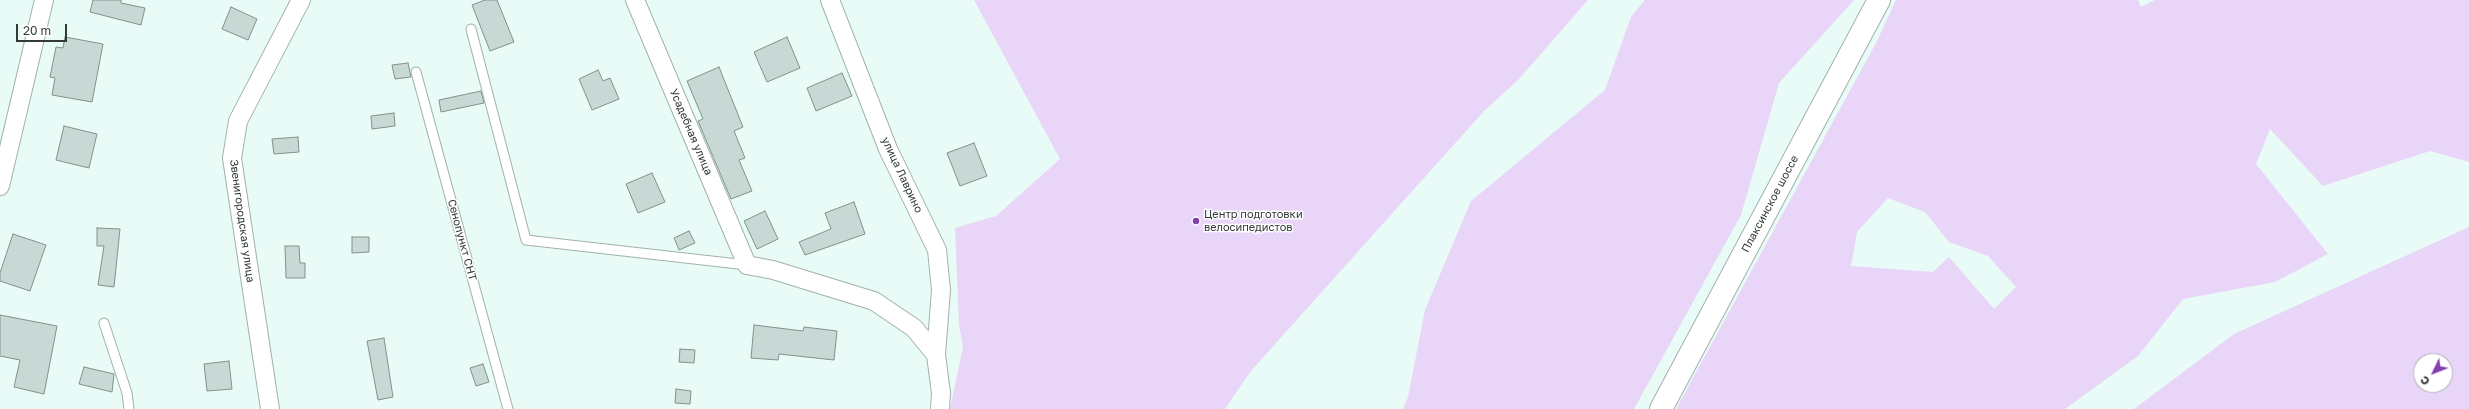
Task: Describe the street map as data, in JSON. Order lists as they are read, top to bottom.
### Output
{
  "streets": {
    "main road": ["Плаксинское шоссе"],
    "street": ["Усадебная улица", "улица Лаврино", "Звенигородская улица"],
    "lane": ["Сенопункт СНТ"]
  },
  "places": ["Центр подготовки велосипедистов"],
  "scale_bar": "20 m",
  "north": "bottom left"
}
